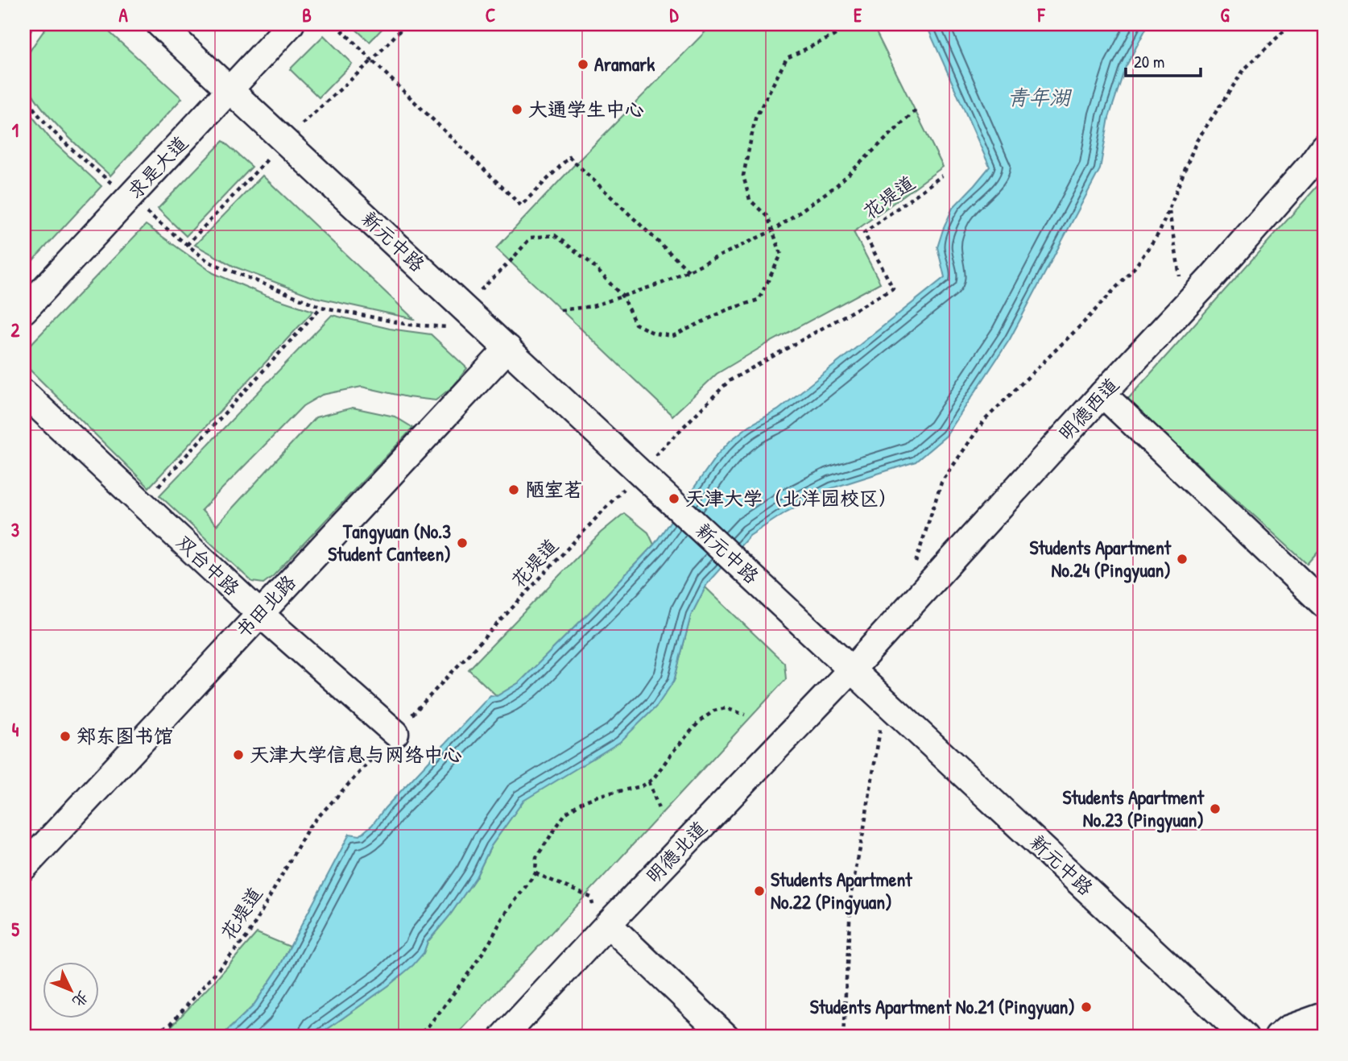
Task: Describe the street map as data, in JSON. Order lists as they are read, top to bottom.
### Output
{
  "streets": {
    "street": [
      "求是大道",
      "新元中路",
      "明德西道",
      "双台中路",
      "书田北路",
      "明德北道"
    ],
    "path": ["花堤道"]
  },
  "crossings": [
    ["求是大道", "新元中路"],
    ["花堤道", "新元中路"],
    ["花堤道", "双台中路"],
    ["新元中路", "明德西道"],
    ["新元中路", "书田北路"],
    ["新元中路", "明德北道"],
    ["明德西道", "明德北道"],
    ["双台中路", "书田北路"]
  ],
  "water": ["青年湖"],
  "places": [
    "Aramark",
    "大通学生中心",
    "陋室茗",
    "天津大学（北洋园校区）",
    "Tangyuan (No.3 Student Canteen)",
    "Students Apartment No.24 (Pingyuan)",
    "郑东图书馆",
    "天津大学信息与网络中心",
    "Students Apartment No.23 (Pingyuan)",
    "Students Apartment No.22 (Pingyuan)",
    "Students Apartment No.21 (Pingyuan)"
  ],
  "scale_bar": "20 m",
  "north": "bottom right",
  "grid": {
    "columns": [
      "A",
      "B",
      "C",
      "D",
      "E",
      "F",
      "G"
    ],
    "rows": [
      "1",
      "2",
      "3",
      "4",
      "5"
    ]
  }
}
